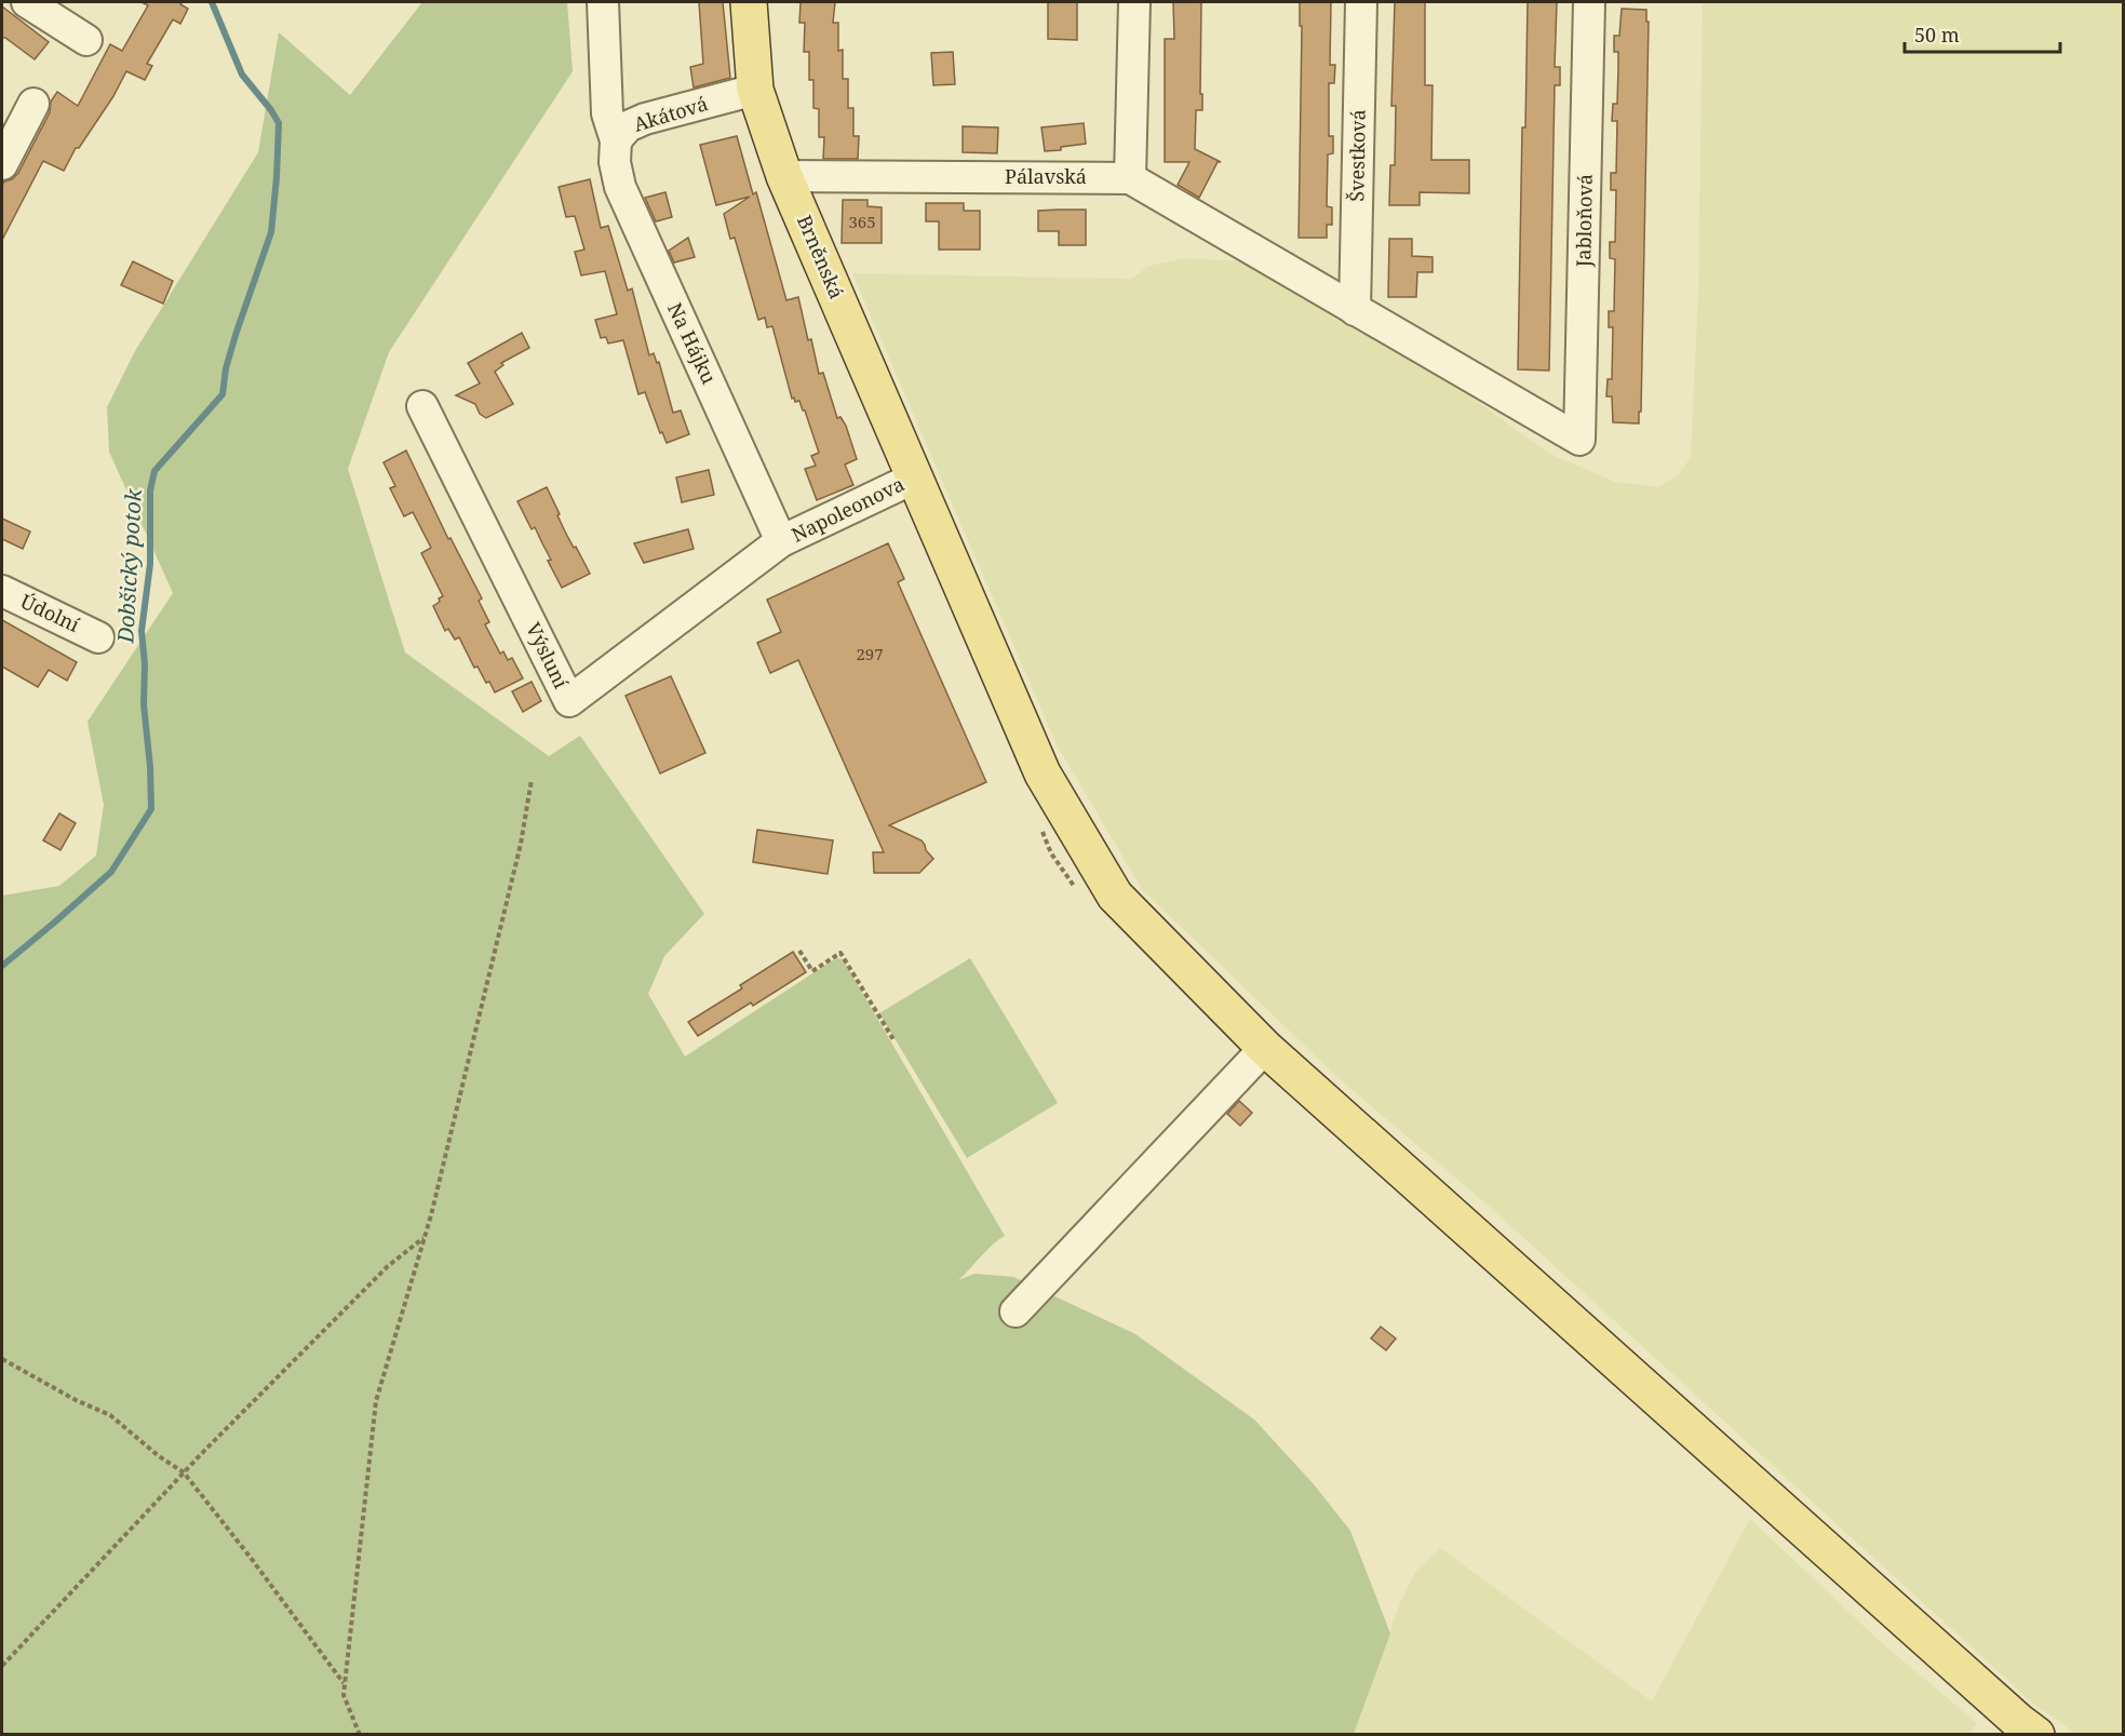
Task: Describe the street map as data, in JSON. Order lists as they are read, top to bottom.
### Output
{
  "streets": {
    "main road": ["Brněnská"],
    "street": [
      "Akátová",
      "Švestková",
      "Pálavská",
      "Jabloňová",
      "Na Hájku",
      "Napoleonova",
      "Údolní",
      "Výsluní"
    ]
  },
  "crossings": [
    ["Akátová", "Brněnská"],
    ["Akátová", "Na Hájku"],
    ["Švestková", "Jabloňová"],
    ["Pálavská", "Brněnská"],
    ["Brněnská", "Napoleonova"],
    ["Na Hájku", "Napoleonova"],
    ["Na Hájku", "Výsluní"],
    ["Napoleonova", "Výsluní"]
  ],
  "water": ["Dobšický potok"],
  "house_numbers": ["365", "297"],
  "scale_bar": "50 m"
}
